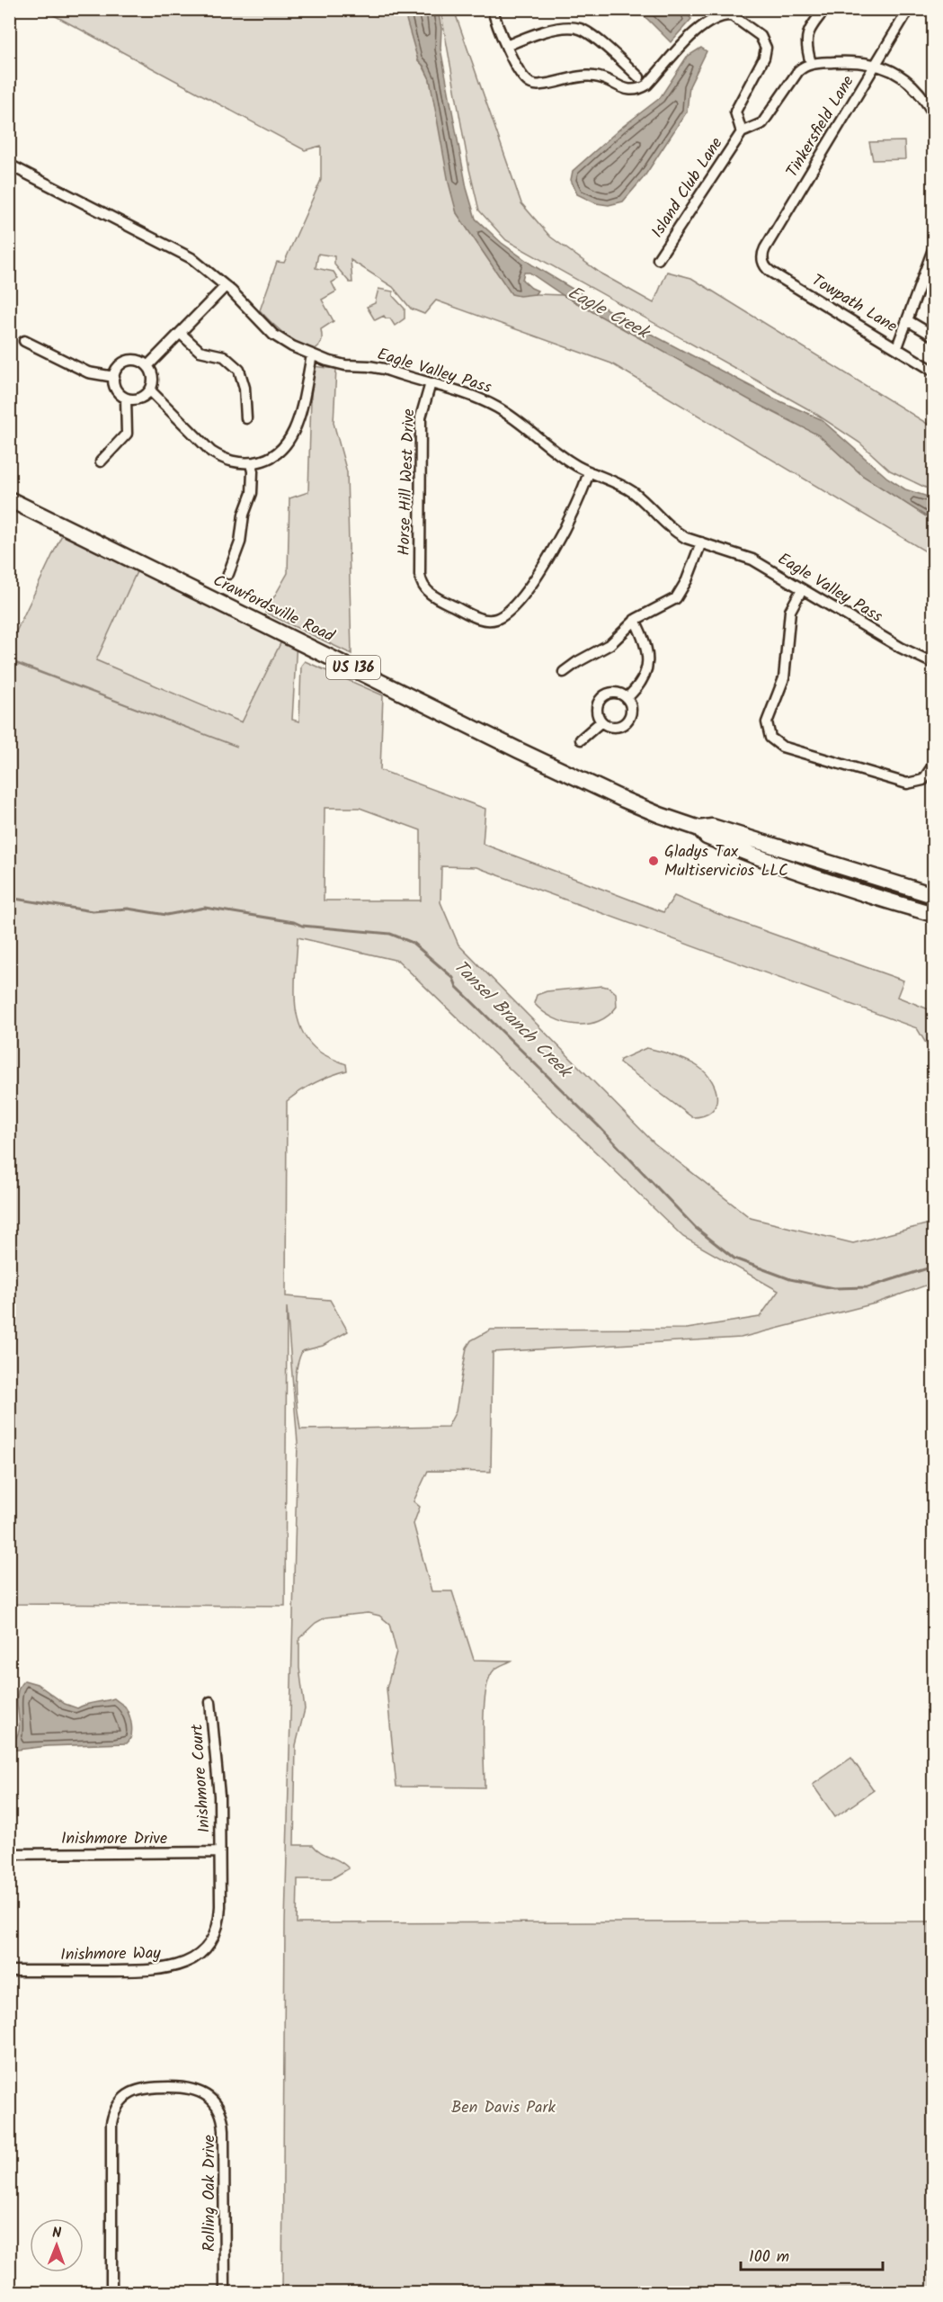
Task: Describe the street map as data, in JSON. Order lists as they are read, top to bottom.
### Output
{
  "streets": {
    "main road": ["Crawfordsville Road", "US 136"],
    "street": [
      "Tinkersfield Lane",
      "Island Club Lane",
      "Towpath Lane",
      "Eagle Valley Pass",
      "Horse Hill West Drive",
      "Inishmore Court",
      "Inishmore Drive",
      "Inishmore Way",
      "Rolling Oak Drive"
    ]
  },
  "crossings": [
    ["Tinkersfield Lane", "Towpath Lane"],
    ["Eagle Valley Pass", "Horse Hill West Drive"],
    ["Inishmore Court", "Inishmore Drive"],
    ["Inishmore Court", "Inishmore Way"],
    ["Inishmore Drive", "Inishmore Way"]
  ],
  "water": ["Eagle Creek", "Tansel Branch Creek"],
  "parks": ["Ben Davis Park"],
  "places": ["Gladys Tax Multiservicios LLC"],
  "scale_bar": "100 m",
  "north": "top"
}
